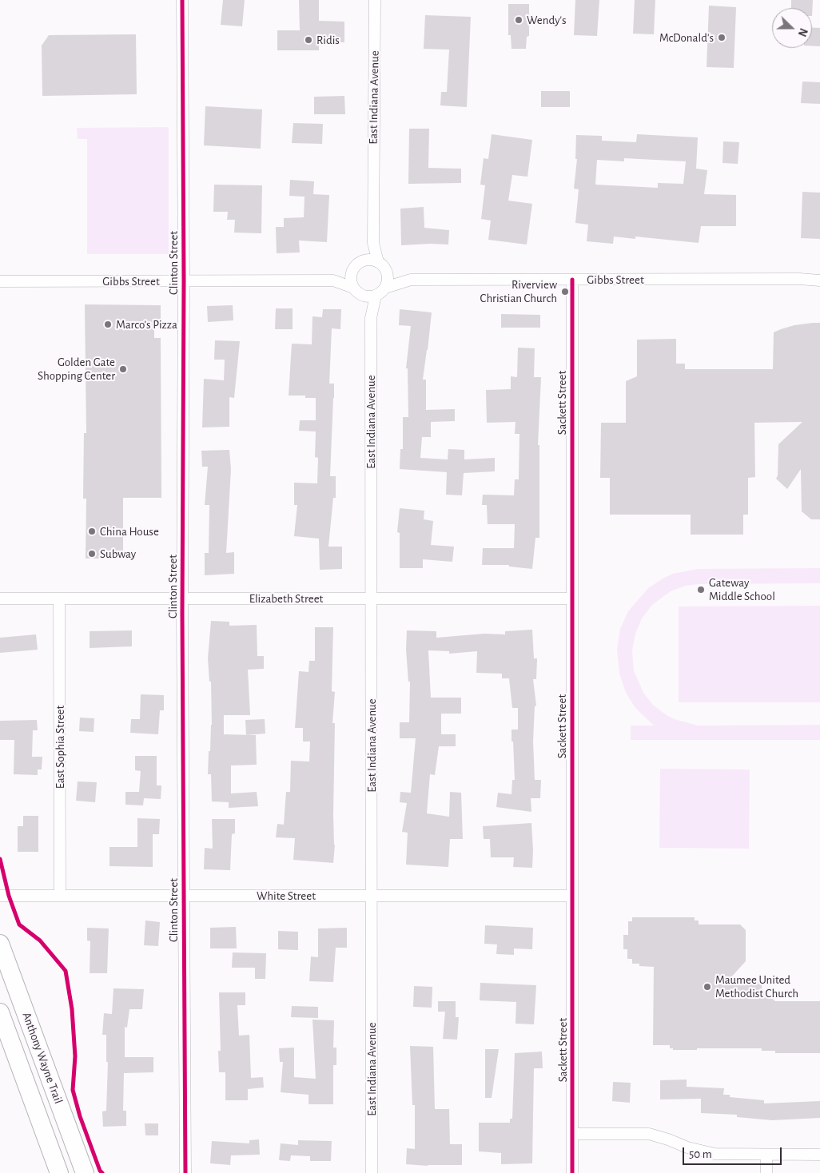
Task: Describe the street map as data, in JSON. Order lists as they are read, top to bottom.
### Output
{
  "streets": {
    "highway": ["Anthony Wayne Trail"],
    "street": [
      "East Indiana Avenue",
      "Clinton Street",
      "Gibbs Street",
      "Sackett Street",
      "Elizabeth Street",
      "East Sophia Street",
      "White Street"
    ]
  },
  "crossings": [
    ["East Indiana Avenue", "Gibbs Street"],
    ["East Indiana Avenue", "Elizabeth Street"],
    ["East Indiana Avenue", "White Street"],
    ["Clinton Street", "Gibbs Street"],
    ["Clinton Street", "Elizabeth Street"],
    ["Clinton Street", "White Street"],
    ["Gibbs Street", "Sackett Street"],
    ["Sackett Street", "Elizabeth Street"],
    ["Sackett Street", "White Street"],
    ["Elizabeth Street", "East Sophia Street"],
    ["East Sophia Street", "White Street"]
  ],
  "places": [
    "Wendy's",
    "McDonald's",
    "Ridis",
    "Riverview Christian Church",
    "Marco's Pizza",
    "Golden Gate Shopping Center",
    "China House",
    "Subway",
    "Gateway Middle School",
    "Maumee United Methodist Church"
  ],
  "scale_bar": "50 m",
  "north": "right"
}
